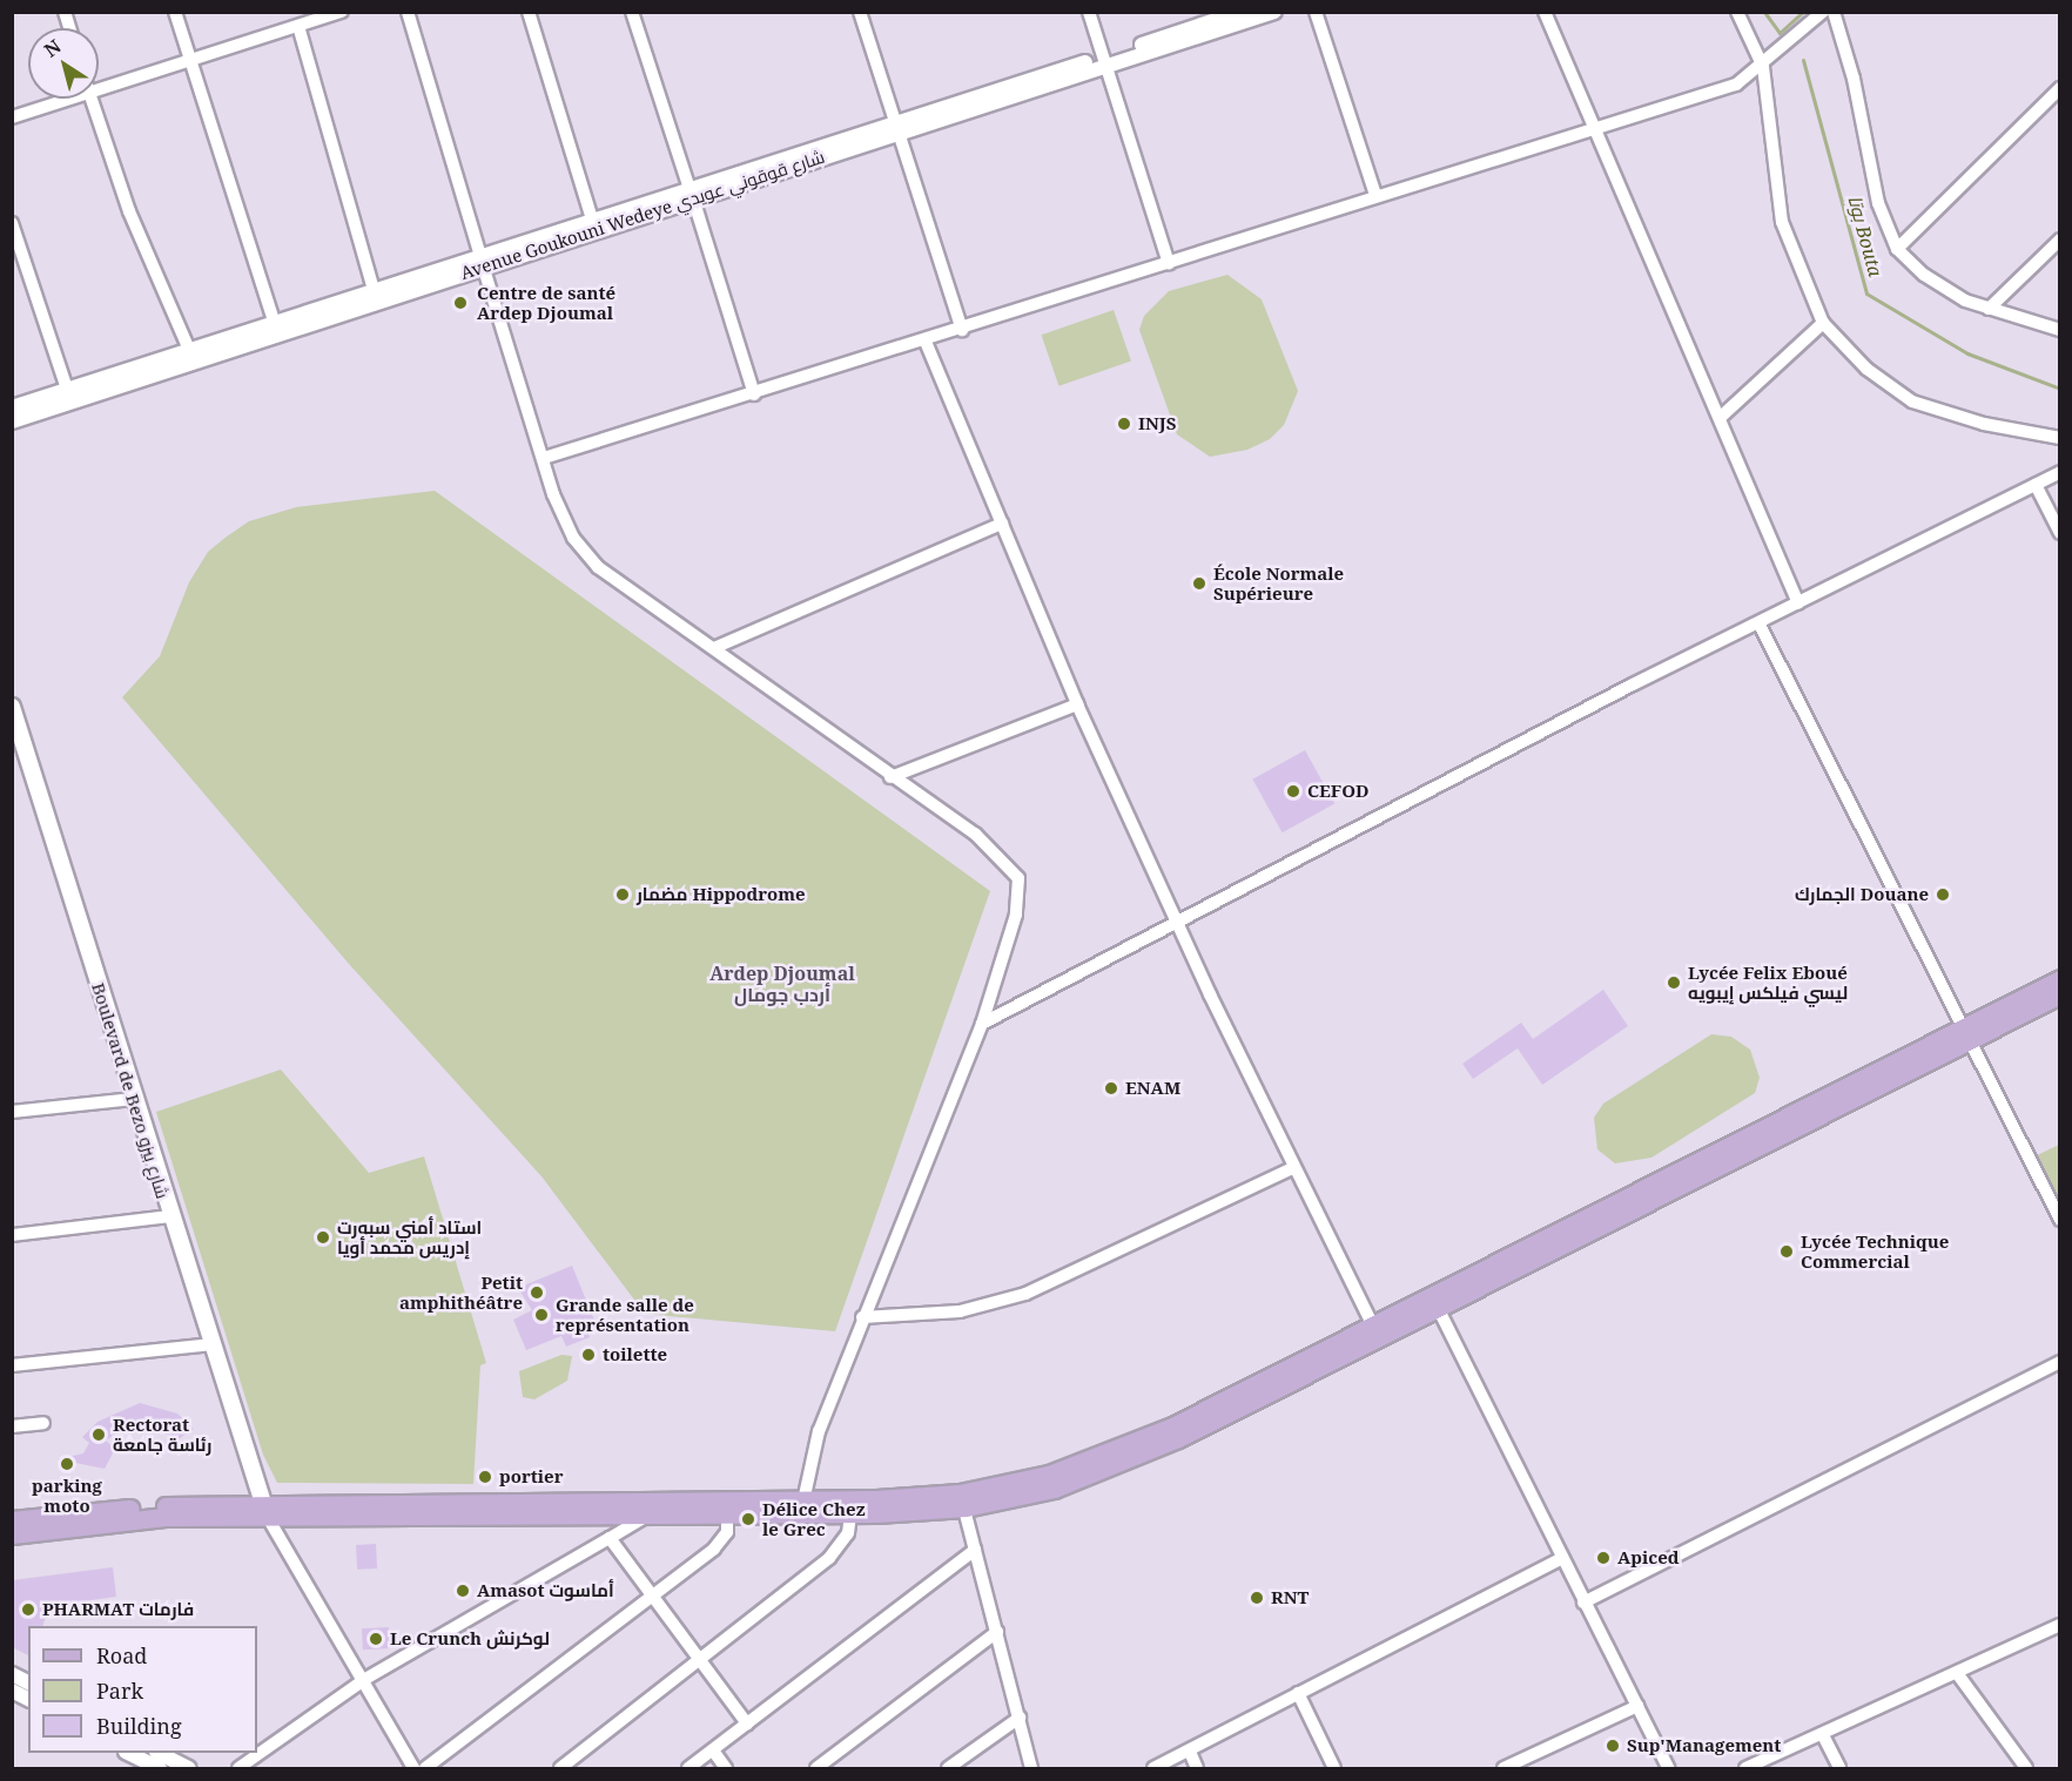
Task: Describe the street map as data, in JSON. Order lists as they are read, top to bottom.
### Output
{
  "streets": {
    "main road": ["Boulevard de Bezo شارع بيزو"],
    "street": ["Avenue Goukouni Wedeye شارع قوقوني عويدي"]
  },
  "districts": ["Ardep Djoumal أردب جومال"],
  "water": ["بوتا Bouta"],
  "places": [
    "Centre de santé Ardep Djoumal",
    "INJS",
    "École Normale Supérieure",
    "CEFOD",
    "مضمار Hippodrome",
    "الجمارك Douane",
    "Lycée Felix Eboué ليسي فيلكس إيبويه",
    "ENAM",
    "استاد أمني سبورت إدريس محمد أويا",
    "Lycée Technique Commercial",
    "Petit amphithéâtre",
    "Grande salle de représentation",
    "toilette",
    "Rectorat رئاسة جامعة",
    "parking moto",
    "portier",
    "Délice Chez le Grec",
    "Apiced",
    "Amasot أماسوت",
    "RNT",
    "PHARMAT فارمات",
    "Le Crunch لوكرنش",
    "Sup'Management"
  ],
  "legend": ["Road", "Park", "Building"],
  "north": "top left"
}
